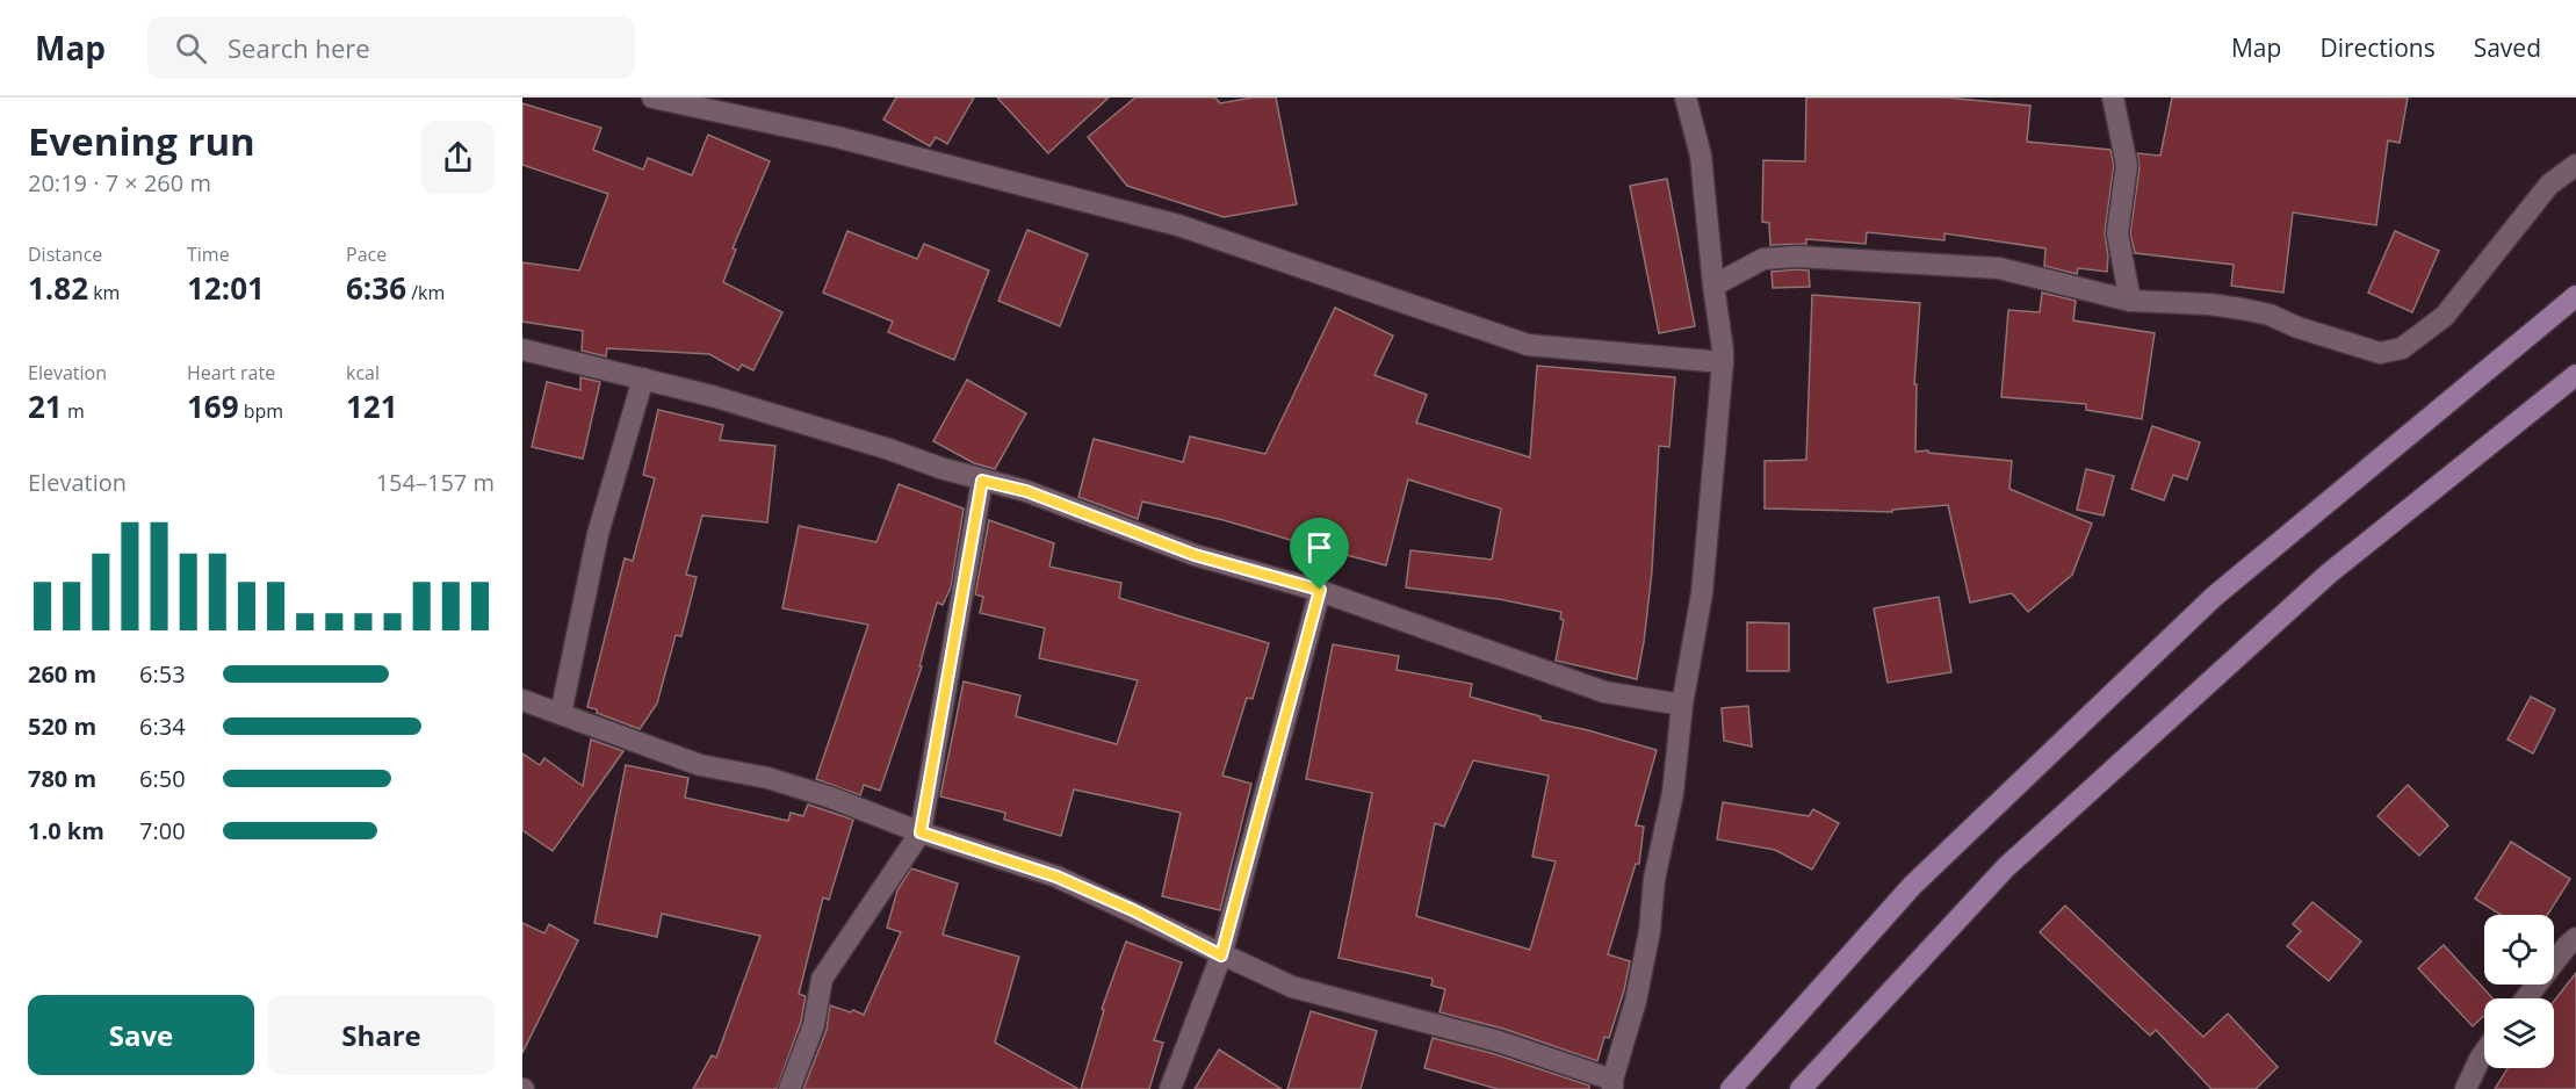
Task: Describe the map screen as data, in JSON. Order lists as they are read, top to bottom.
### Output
{
  "page": {
    "header": "Map",
    "search": "Search here",
    "nav": ["Map", "Directions", "Saved"],
    "heading": ["Evening run", "20:19 · 7 × 260 m"],
    "stats": [
      ["Distance", "1.82 km"],
      ["Time", "12:01"],
      ["Pace", "6:36 /km"],
      ["Elevation", "21 m"],
      ["Heart rate", "169 bpm"],
      ["kcal", "121"]
    ],
    "chart": ["Elevation", "154–157 m"],
    "list": [
      {
        "name": "260 m",
        "note": "6:53"
      },
      {
        "name": "520 m",
        "note": "6:34"
      },
      {
        "name": "780 m",
        "note": "6:50"
      },
      {
        "name": "1.0 km",
        "note": "7:00"
      }
    ],
    "buttons": ["Save", "Share"]
  }
}
